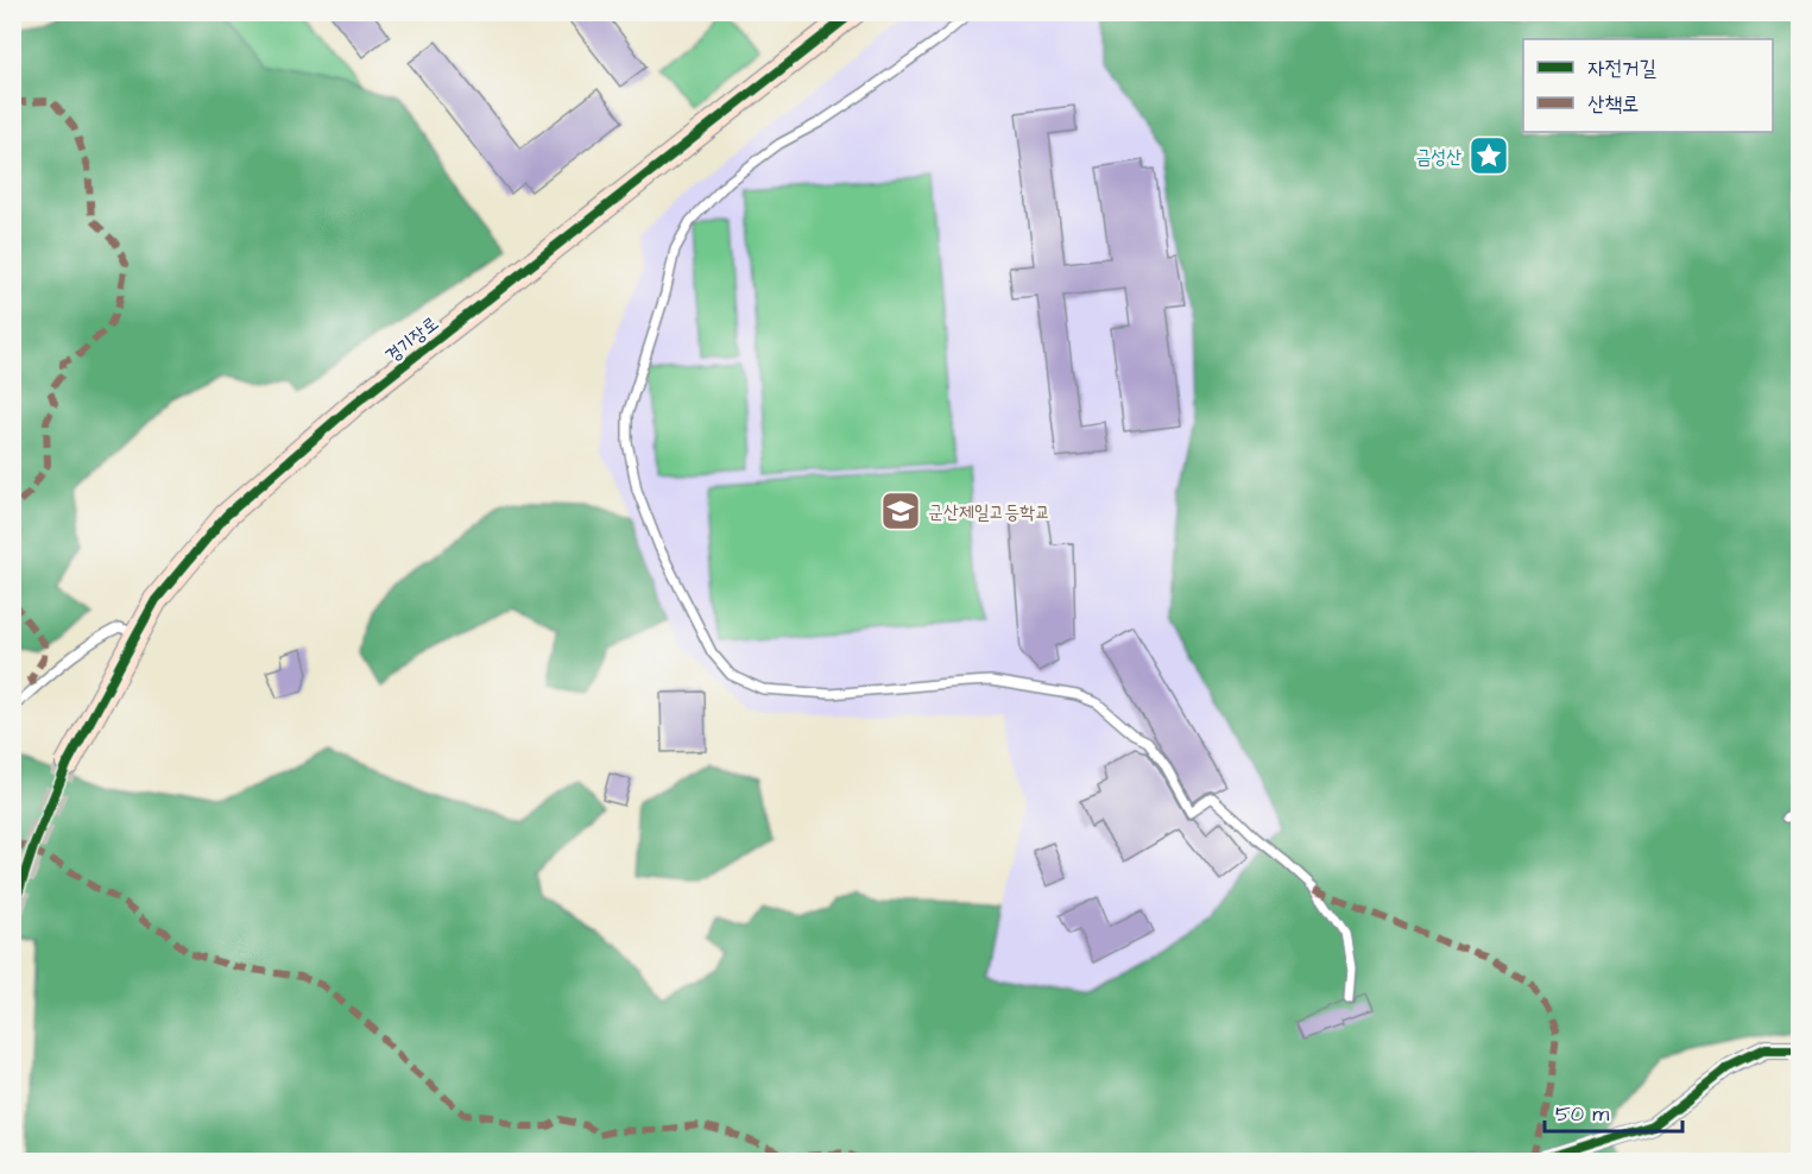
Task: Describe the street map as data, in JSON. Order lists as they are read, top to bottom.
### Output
{
  "streets": {
    "street": ["경기장로"]
  },
  "places": {
    "place": ["금성산"],
    "school or university": ["군산제일고등학교"]
  },
  "legend": ["자전거길", "산책로"],
  "scale_bar": "50 m"
}
